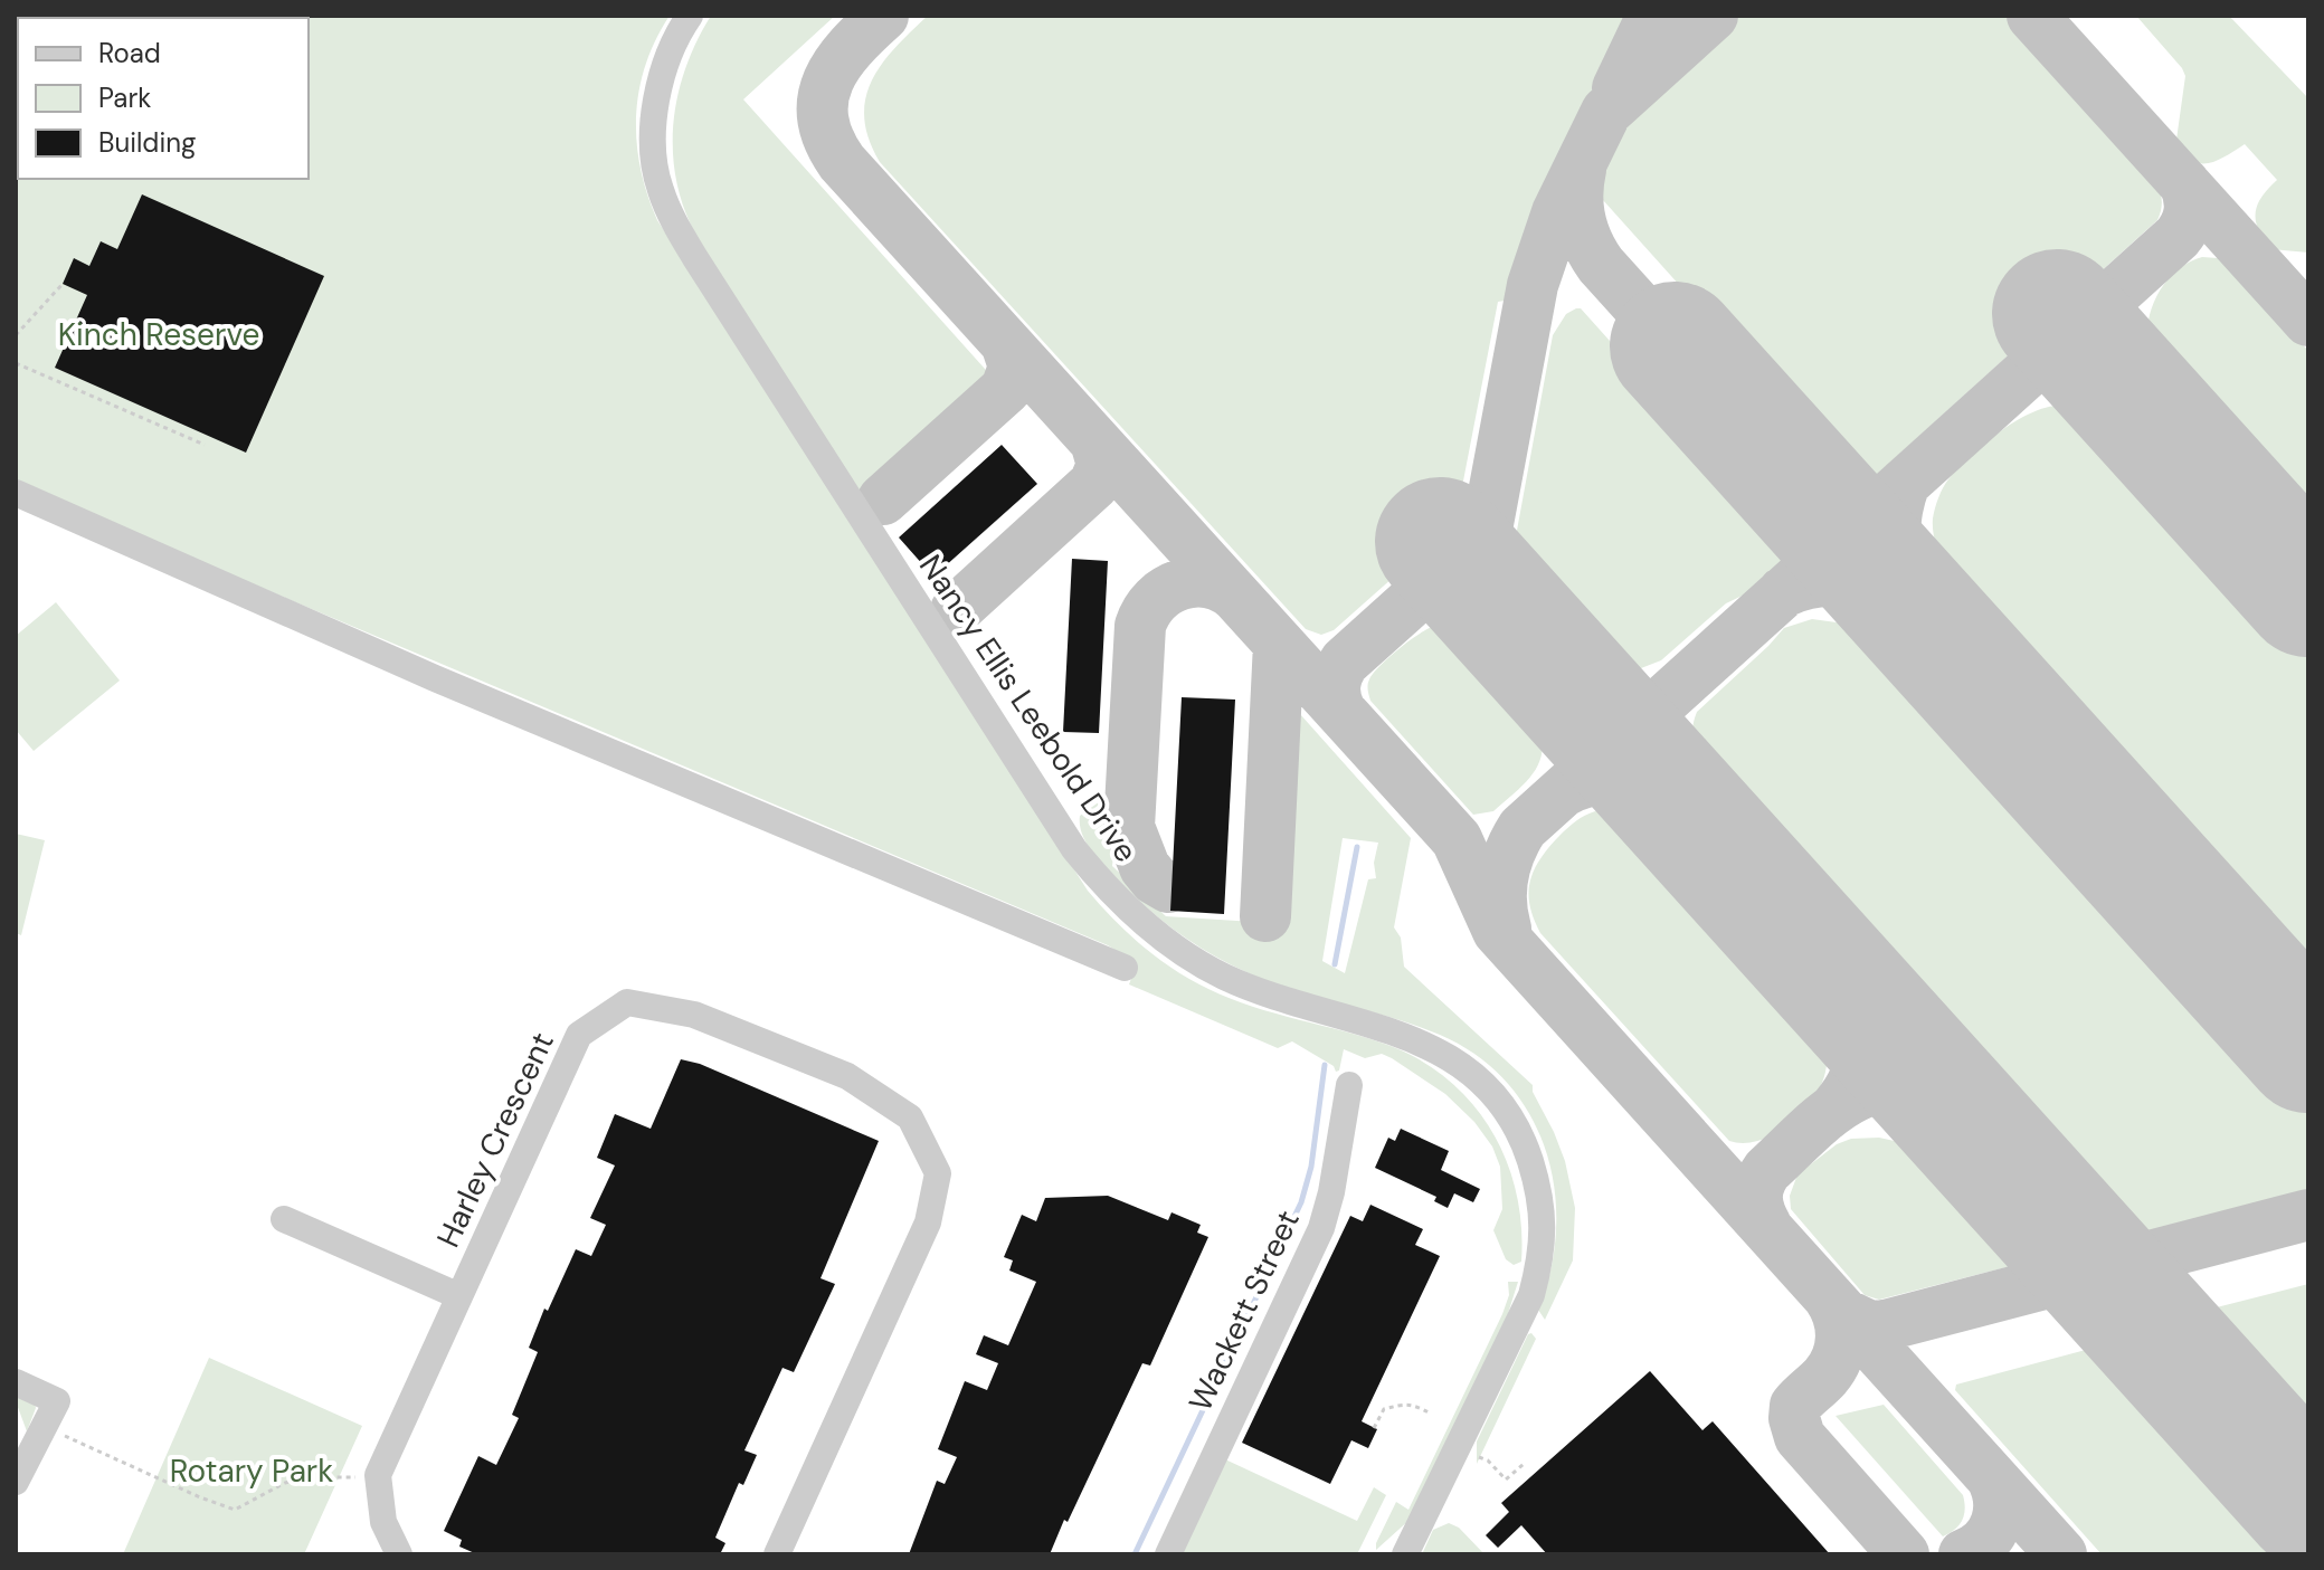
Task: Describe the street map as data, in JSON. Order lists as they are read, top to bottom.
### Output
{
  "streets": {
    "street": ["Nancy Ellis Leebold Drive", "Harley Crescent", "Wackett Street"]
  },
  "parks": ["Kinch Reserve", "Rotary Park"],
  "legend": ["Road", "Park", "Building"]
}
